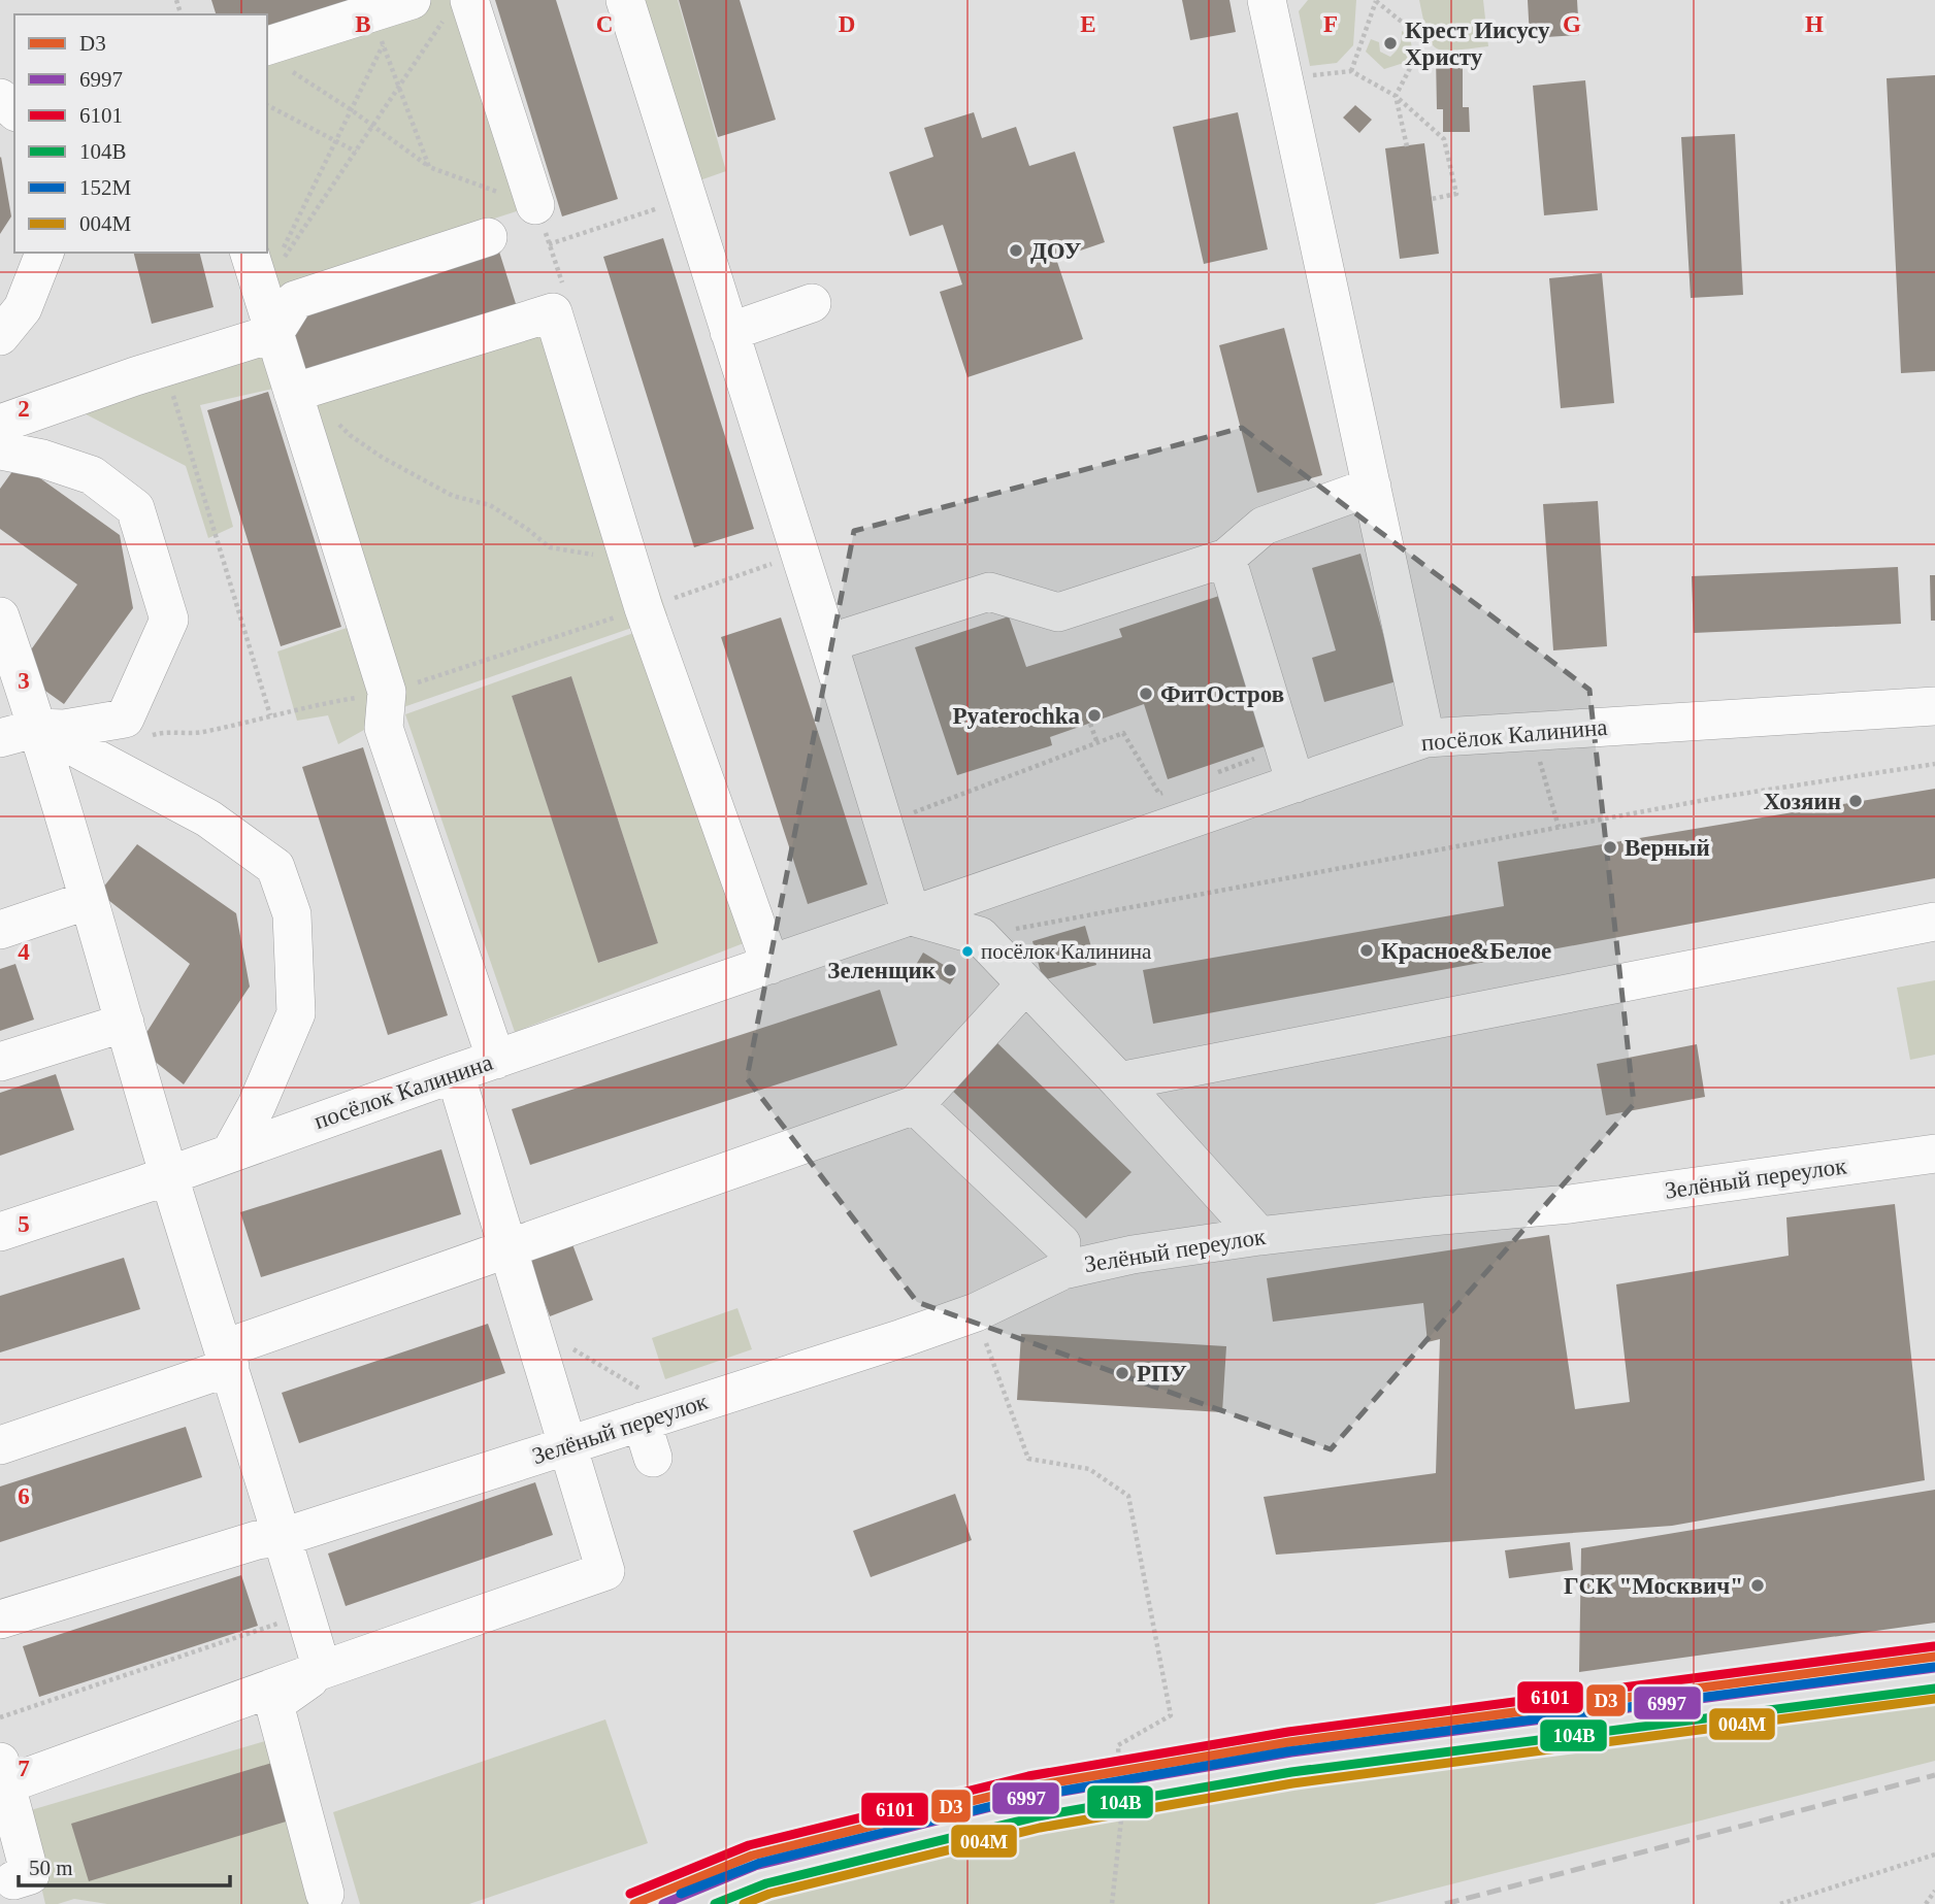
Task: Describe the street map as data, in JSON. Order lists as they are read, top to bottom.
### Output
{
  "streets": {
    "street": ["посёлок Калинина", "Зелёный переулок"]
  },
  "places": [
    "Крест Иисусу Христу",
    "ДОУ",
    "ФитОстров",
    "Pyaterochka",
    "Хозяин",
    "Верный",
    "Красное&Белое",
    "посёлок Калинина",
    "Зеленщик",
    "РПУ",
    "ГСК \"Москвич\""
  ],
  "lines": [
    "transit line 6101",
    "transit line D3",
    "transit line 152М",
    "transit line 6997",
    "transit line 104В",
    "transit line 004М"
  ],
  "legend": [
    "D3",
    "6997",
    "6101",
    "104В",
    "152М",
    "004М"
  ],
  "scale_bar": "50 m",
  "grid": {
    "columns": [
      "B",
      "C",
      "D",
      "E",
      "F",
      "G",
      "H"
    ],
    "rows": [
      "2",
      "3",
      "4",
      "5",
      "6",
      "7"
    ]
  }
}
